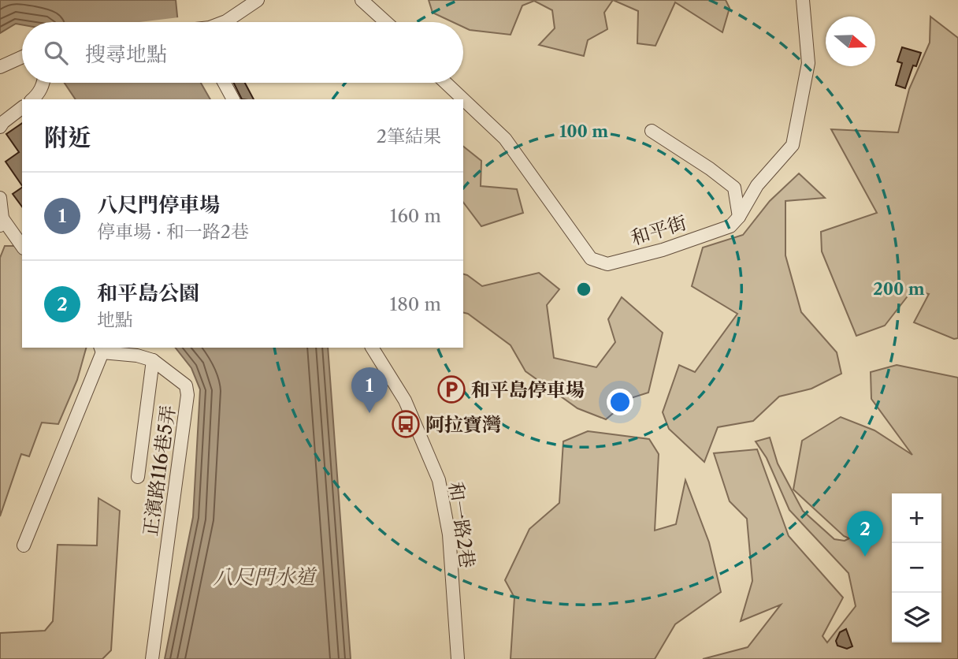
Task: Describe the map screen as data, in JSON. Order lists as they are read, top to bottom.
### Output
{
  "streets": {
    "street": ["和平街", "正濱路116巷5弄", "和一路2巷"]
  },
  "water": ["八尺門水道"],
  "places": {
    "parking": ["和平島停車場"],
    "bus stop": ["阿拉寶灣"]
  },
  "north": "right",
  "page": {
    "search": "搜尋地點",
    "heading": ["附近", "2筆結果"],
    "list": [
      {
        "mark": "1",
        "name": "八尺門停車場",
        "note": "停車場 · 和一路2巷",
        "value": "160 m"
      },
      {
        "mark": "2",
        "name": "和平島公園",
        "note": "地點",
        "value": "180 m"
      }
    ],
    "pins": ["1", "2"],
    "map_buttons": ["+", "−"]
  },
  "rings": ["100 m", "200 m"]
}
